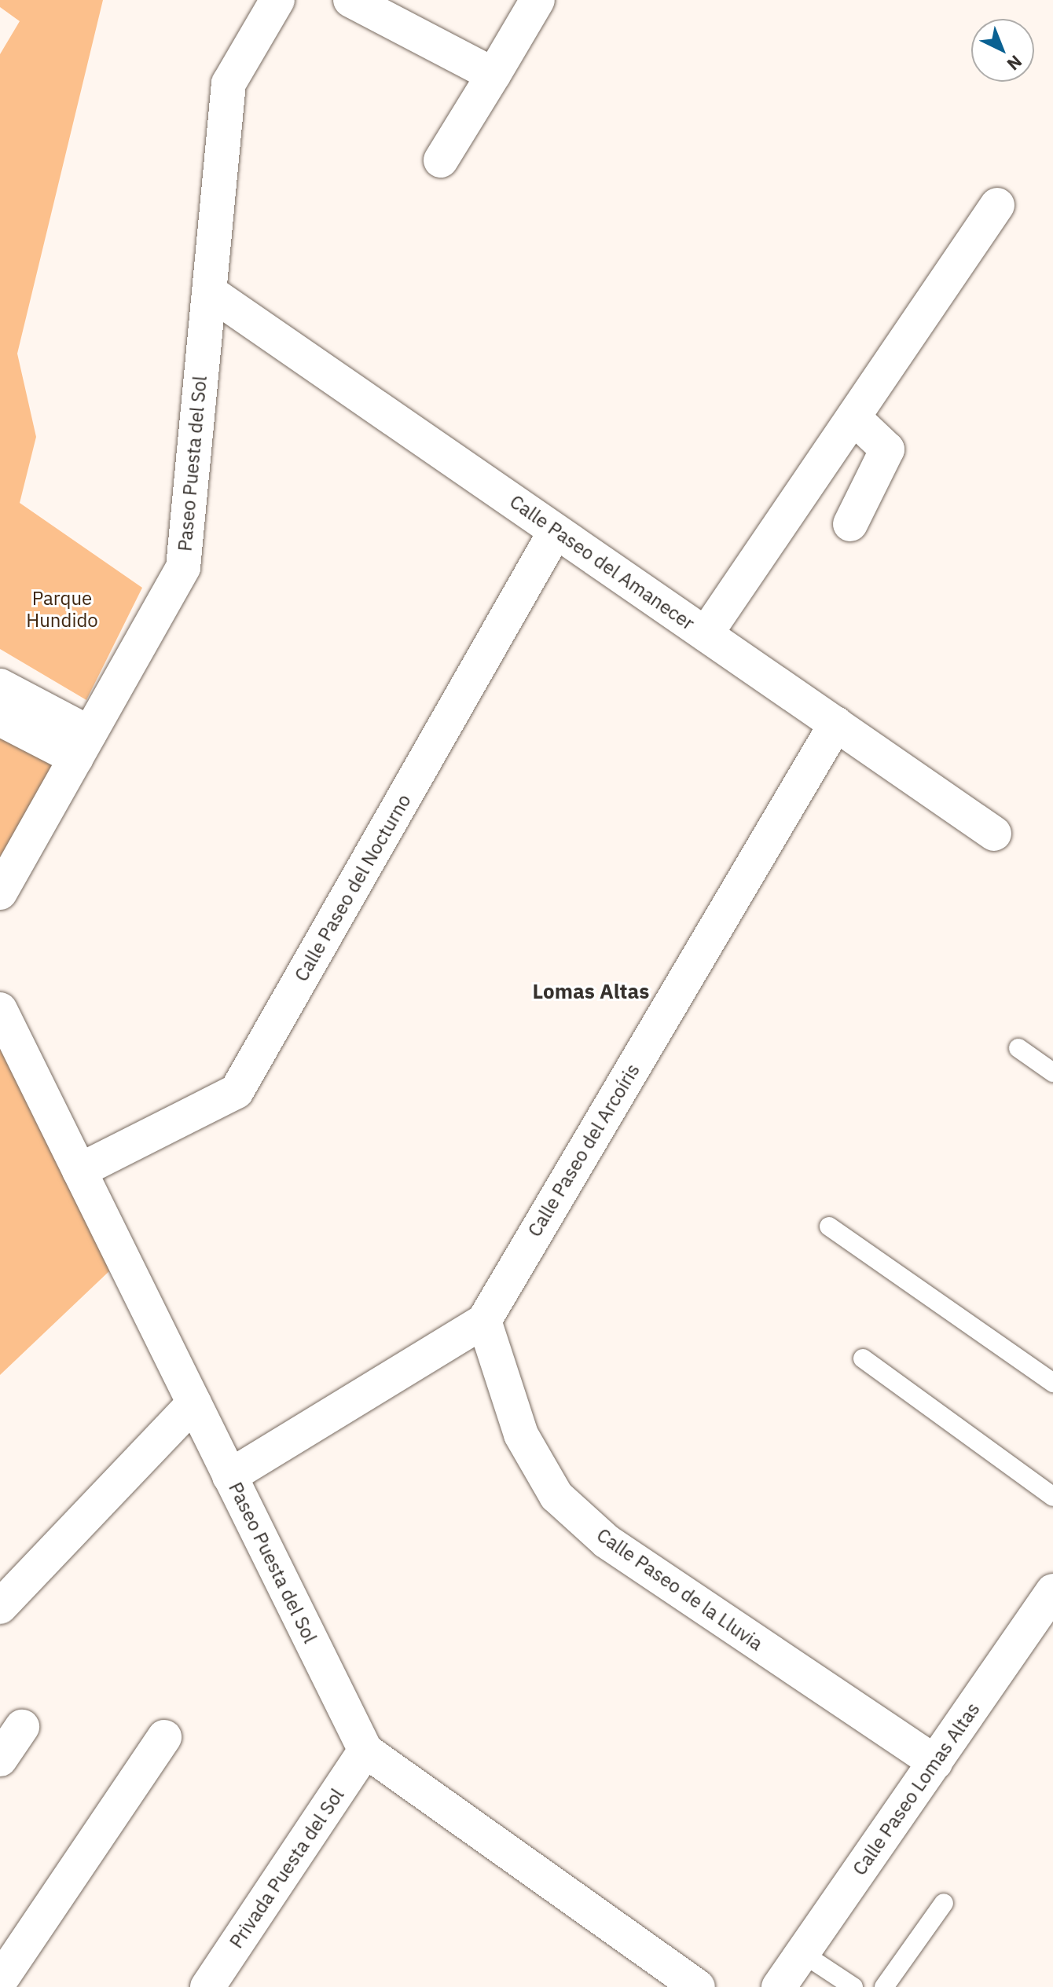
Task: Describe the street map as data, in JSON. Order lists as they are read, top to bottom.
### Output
{
  "streets": {
    "street": [
      "Paseo Puesta del Sol",
      "Calle Paseo del Amanecer",
      "Calle Paseo del Nocturno",
      "Calle Paseo del Arcoíris",
      "Calle Paseo de la Lluvia",
      "Calle Paseo Lomas Altas",
      "Privada Puesta del Sol"
    ]
  },
  "crossings": [
    ["Paseo Puesta del Sol", "Calle Paseo del Amanecer"],
    ["Paseo Puesta del Sol", "Calle Paseo del Nocturno"],
    ["Paseo Puesta del Sol", "Calle Paseo del Arcoíris"],
    ["Paseo Puesta del Sol", "Privada Puesta del Sol"],
    ["Calle Paseo del Amanecer", "Calle Paseo del Nocturno"],
    ["Calle Paseo del Amanecer", "Calle Paseo del Arcoíris"],
    ["Calle Paseo del Arcoíris", "Calle Paseo de la Lluvia"],
    ["Calle Paseo de la Lluvia", "Calle Paseo Lomas Altas"]
  ],
  "districts": ["Lomas Altas"],
  "parks": ["Parque Hundido"],
  "north": "bottom right"
}
